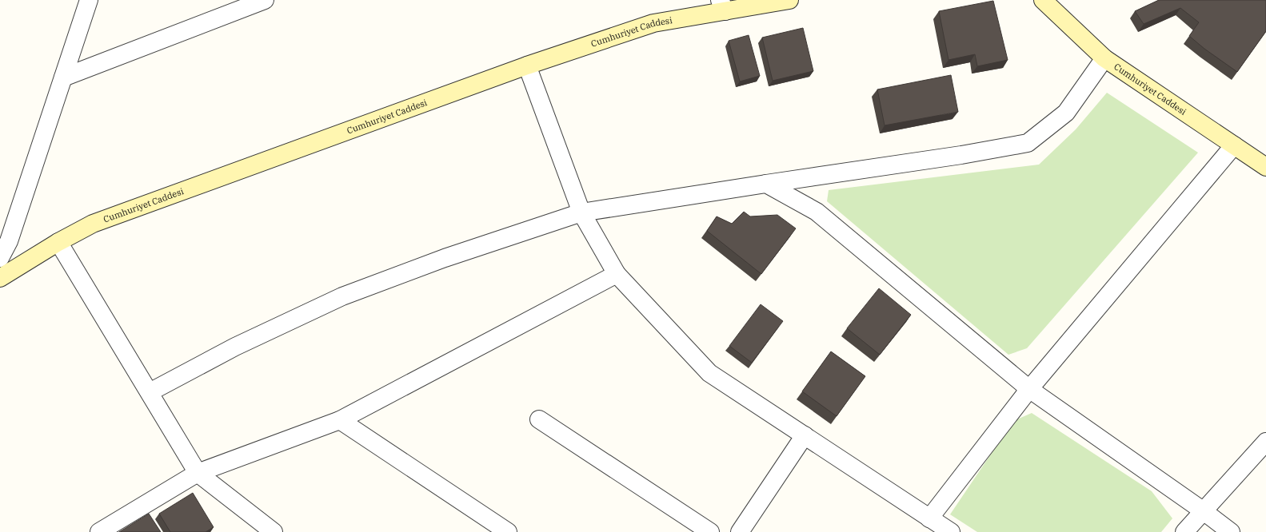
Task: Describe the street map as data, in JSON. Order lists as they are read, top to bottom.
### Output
{
  "streets": {
    "street": ["Cumhuriyet Caddesi"]
  }
}
